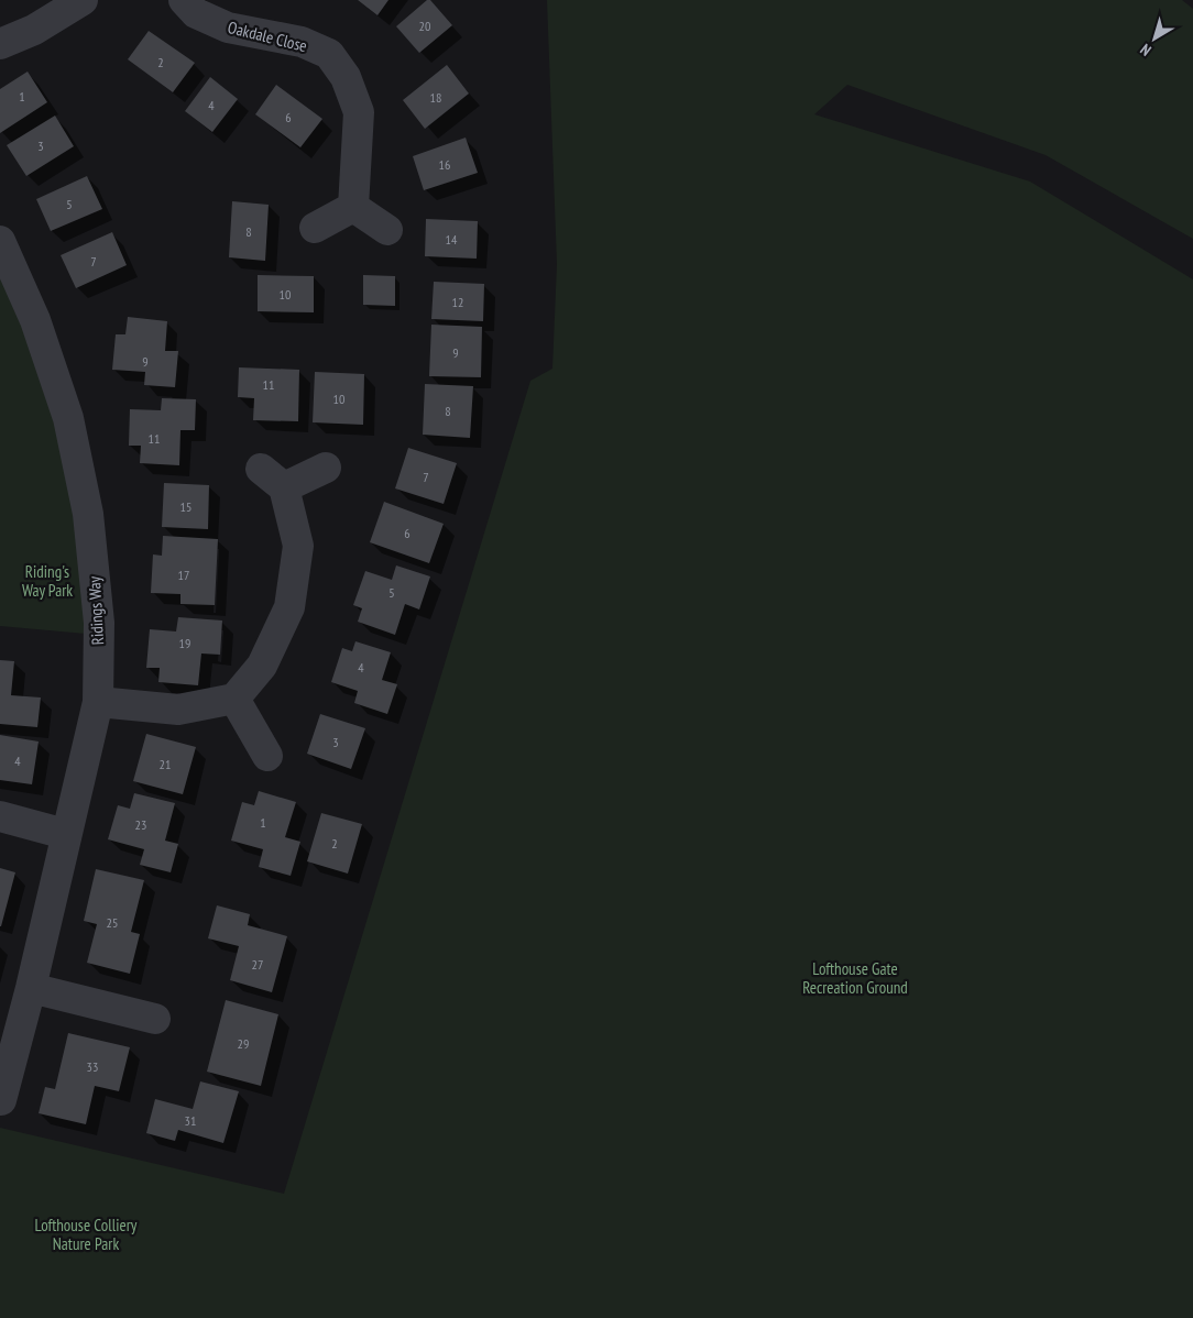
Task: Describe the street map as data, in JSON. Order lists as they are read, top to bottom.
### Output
{
  "streets": {
    "street": ["Oakdale Close", "Ridings Way"]
  },
  "parks": ["Riding's Way Park", "Lofthouse Gate Recreation Ground", "Lofthouse Colliery Nature Park"],
  "house_numbers": [
    "20",
    "2",
    "1",
    "18",
    "4",
    "6",
    "3",
    "16",
    "5",
    "8",
    "14",
    "7",
    "10",
    "12",
    "9",
    "9",
    "11",
    "10",
    "8",
    "11",
    "7",
    "15",
    "6",
    "17",
    "5",
    "19",
    "4",
    "3",
    "4",
    "21",
    "1",
    "23",
    "2",
    "25",
    "27",
    "29",
    "33",
    "31"
  ],
  "north": "bottom left"
}
